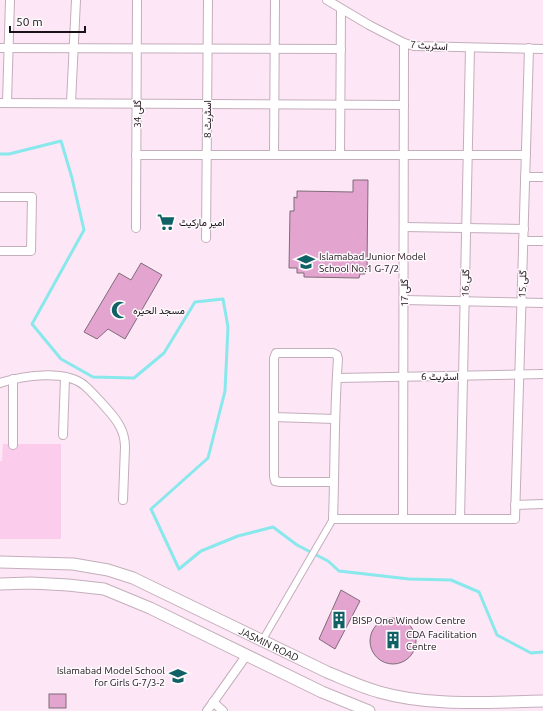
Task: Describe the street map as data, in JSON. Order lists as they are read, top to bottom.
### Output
{
  "streets": {
    "street": [
      "اسٹریٹ 7",
      "گلی 34",
      "اسٹریٹ 8",
      "گلی 16",
      "گلی 15",
      "گلی 17",
      "اسٹریٹ 6",
      "JASMIN ROAD"
    ]
  },
  "crossings": [
    ["اسٹریٹ 7", "گلی 16"],
    ["اسٹریٹ 7", "گلی 15"],
    ["اسٹریٹ 7", "گلی 17"],
    ["گلی 16", "گلی 15"],
    ["گلی 16", "اسٹریٹ 6"],
    ["گلی 15", "اسٹریٹ 6"],
    ["گلی 17", "اسٹریٹ 6"]
  ],
  "places": {
    "supermarket": ["امیر مارکیٹ"],
    "school or university": ["Islamabad Junior Model School No.1 G-7/2", "Islamabad Model School for Girls G-7/3-2"],
    "mosque": ["مسجد الحیرہ"],
    "building": ["BISP One Window Centre", "CDA Facilitation Centre"]
  },
  "scale_bar": "50 m"
}
